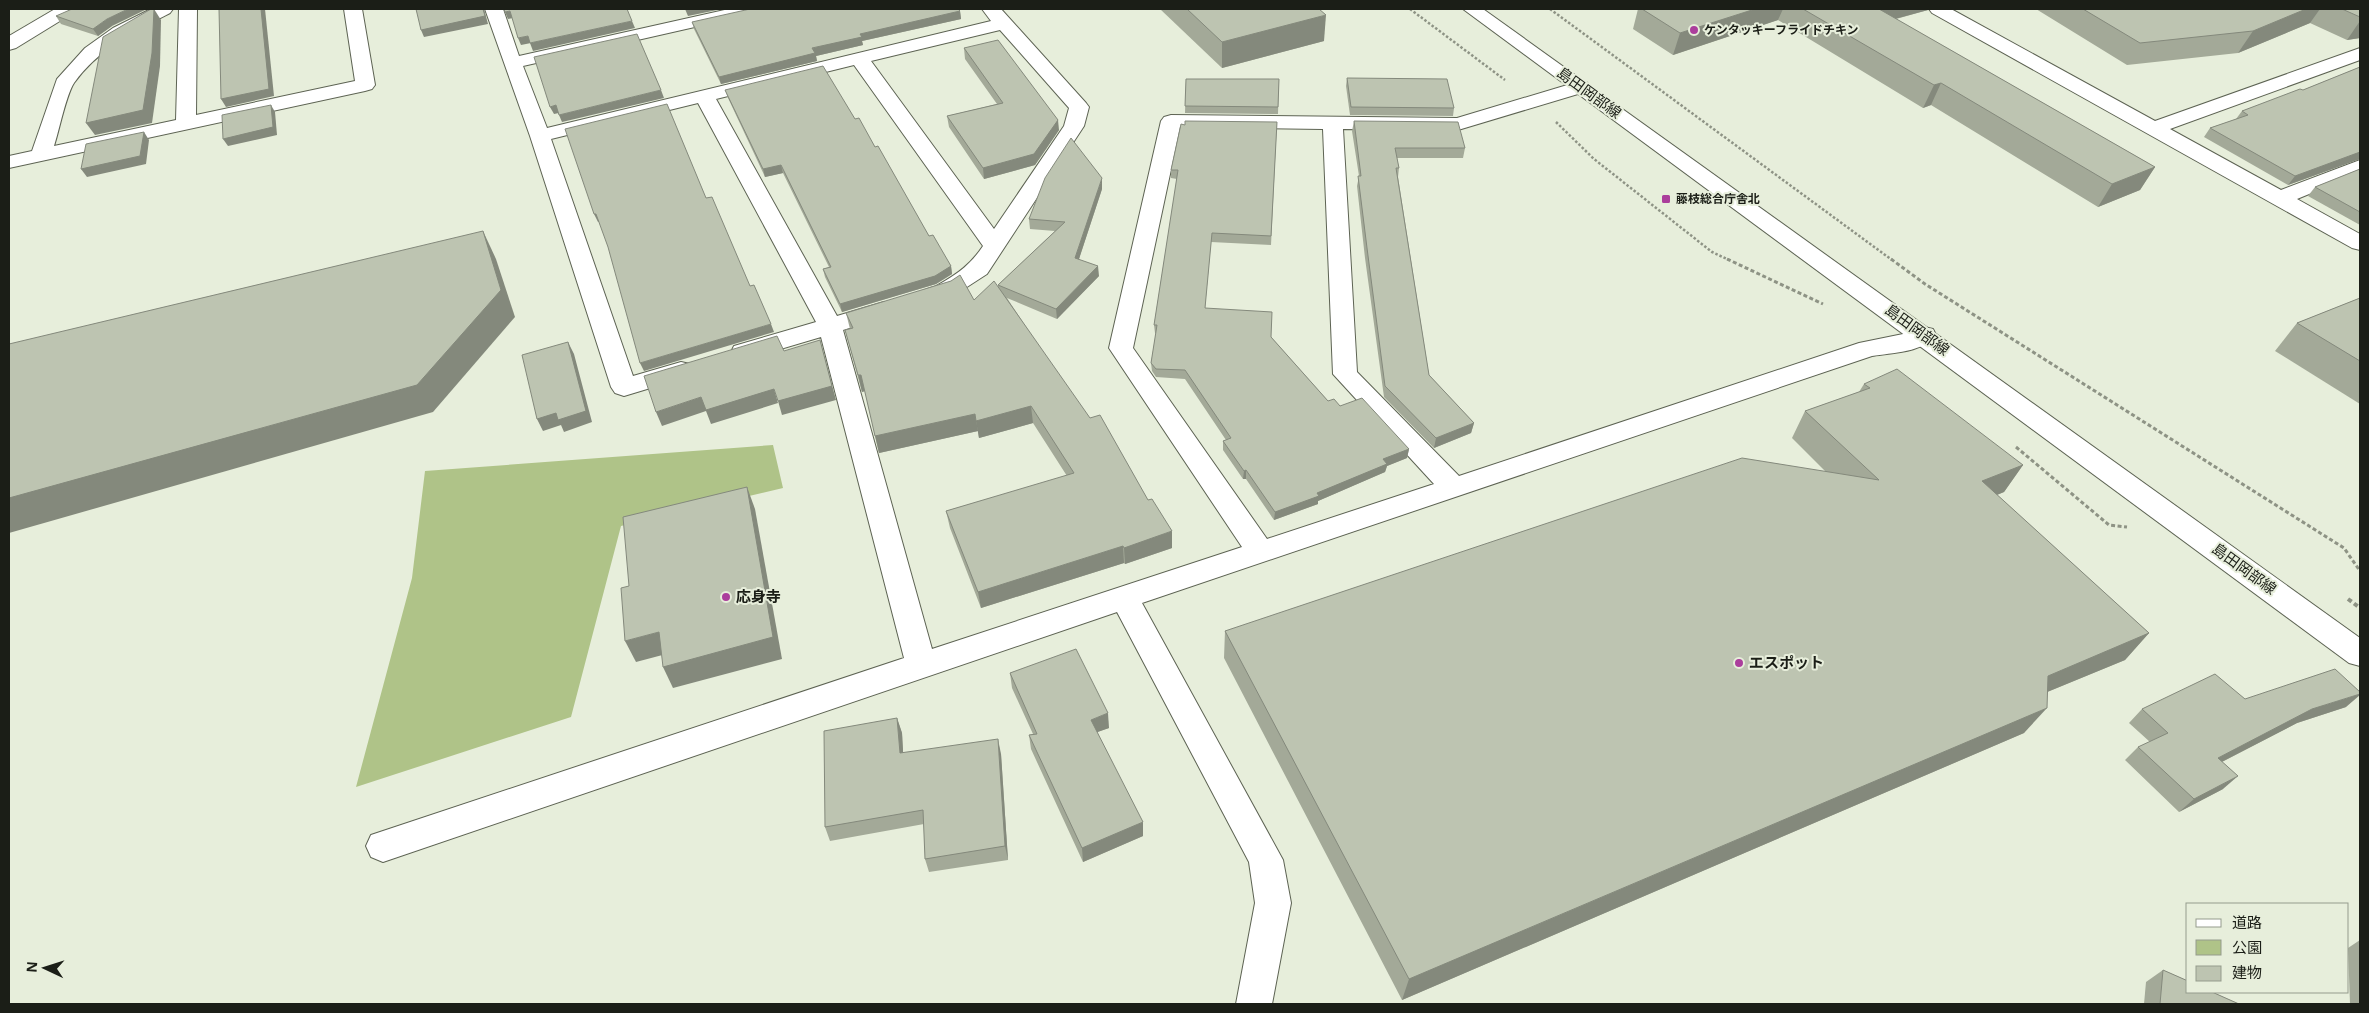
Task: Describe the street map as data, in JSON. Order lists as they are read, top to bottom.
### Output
{
  "streets": {
    "street": ["島田岡部線"]
  },
  "places": {
    "other": ["ケンタッキーフライドチキン", "応身寺", "エスポット"],
    "transit": ["藤枝総合庁舎北"]
  },
  "legend": ["道路", "公園", "建物"],
  "north": "left"
}
